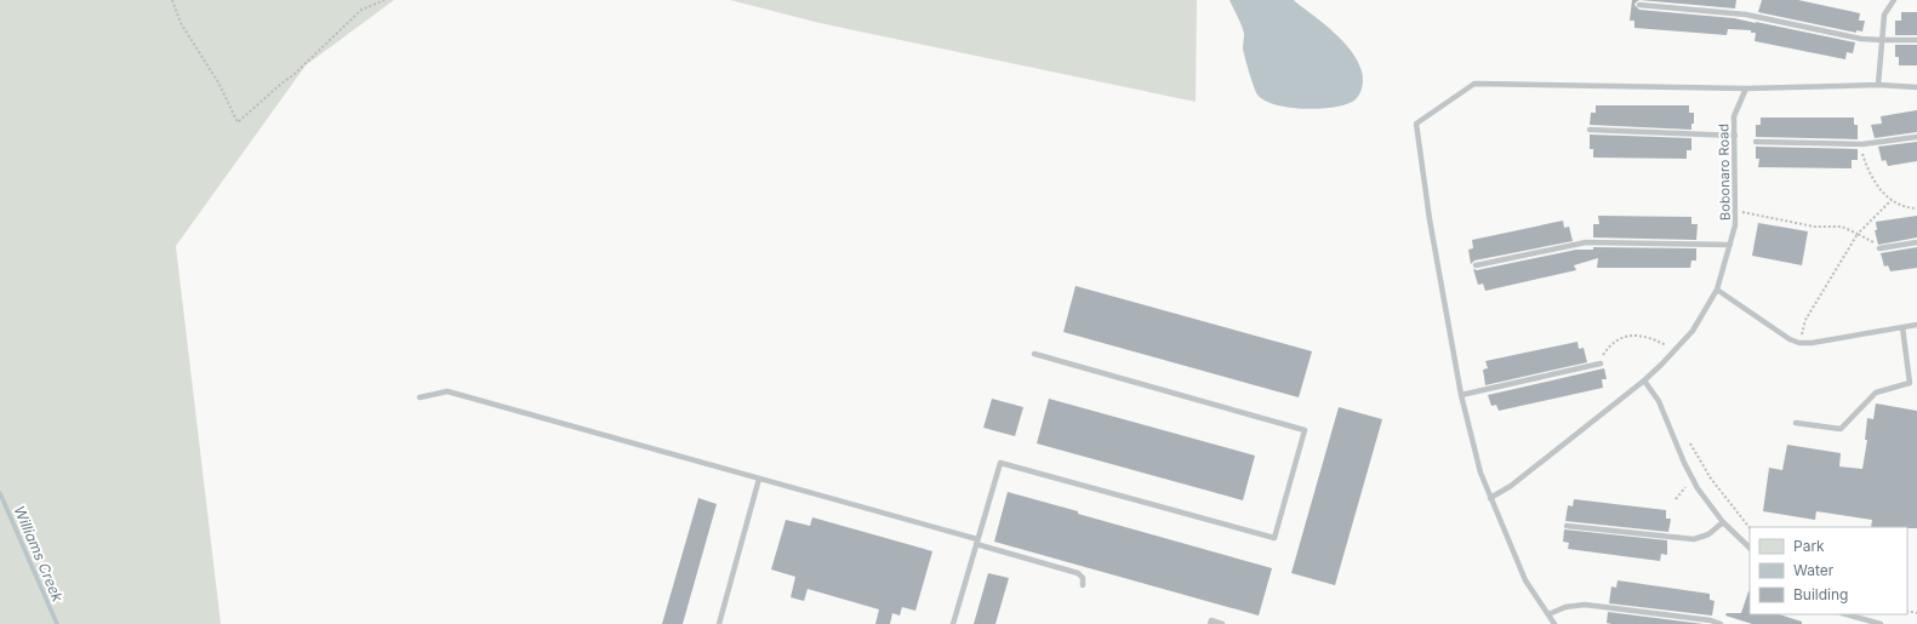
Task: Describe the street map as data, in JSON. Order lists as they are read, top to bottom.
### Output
{
  "streets": {
    "lane": ["Bobonaro Road"]
  },
  "water": ["Williams Creek"],
  "legend": ["Park", "Water", "Building"]
}
